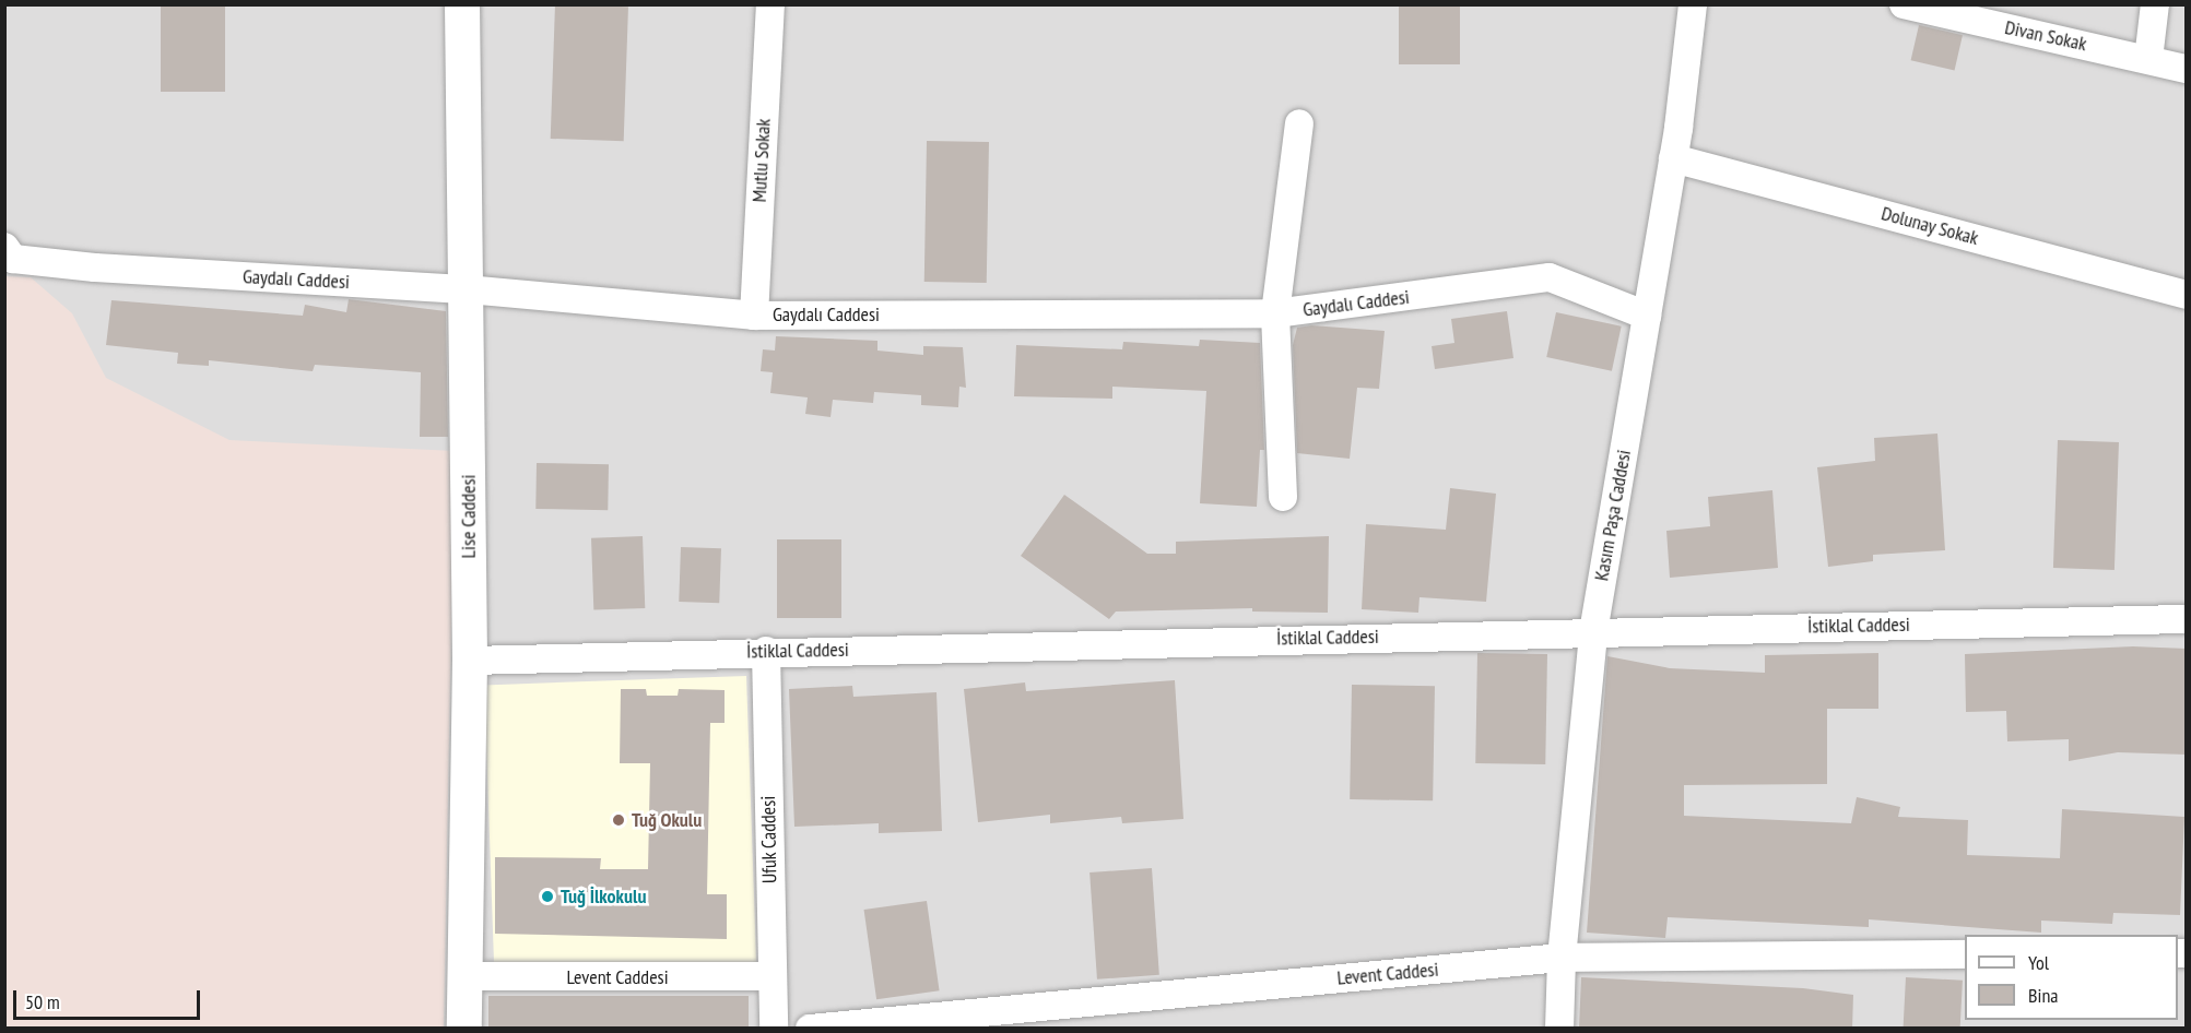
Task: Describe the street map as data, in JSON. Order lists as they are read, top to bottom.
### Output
{
  "streets": {
    "street": [
      "Divan Sokak",
      "Mutlu Sokak",
      "Dolunay Sokak",
      "Gaydalı Caddesi",
      "Kasım Paşa Caddesi",
      "Lise Caddesi",
      "İstiklal Caddesi",
      "Ufuk Caddesi",
      "Levent Caddesi"
    ]
  },
  "crossings": [
    ["Mutlu Sokak", "Gaydalı Caddesi"],
    ["Dolunay Sokak", "Kasım Paşa Caddesi"],
    ["Gaydalı Caddesi", "Kasım Paşa Caddesi"],
    ["Gaydalı Caddesi", "Lise Caddesi"],
    ["Kasım Paşa Caddesi", "İstiklal Caddesi"],
    ["Kasım Paşa Caddesi", "Levent Caddesi"],
    ["Lise Caddesi", "İstiklal Caddesi"],
    ["Lise Caddesi", "Levent Caddesi"],
    ["İstiklal Caddesi", "Ufuk Caddesi"],
    ["Ufuk Caddesi", "Levent Caddesi"]
  ],
  "places": ["Tuğ Okulu", "Tuğ İlkokulu"],
  "legend": ["Yol", "Bina"],
  "scale_bar": "50 m"
}
